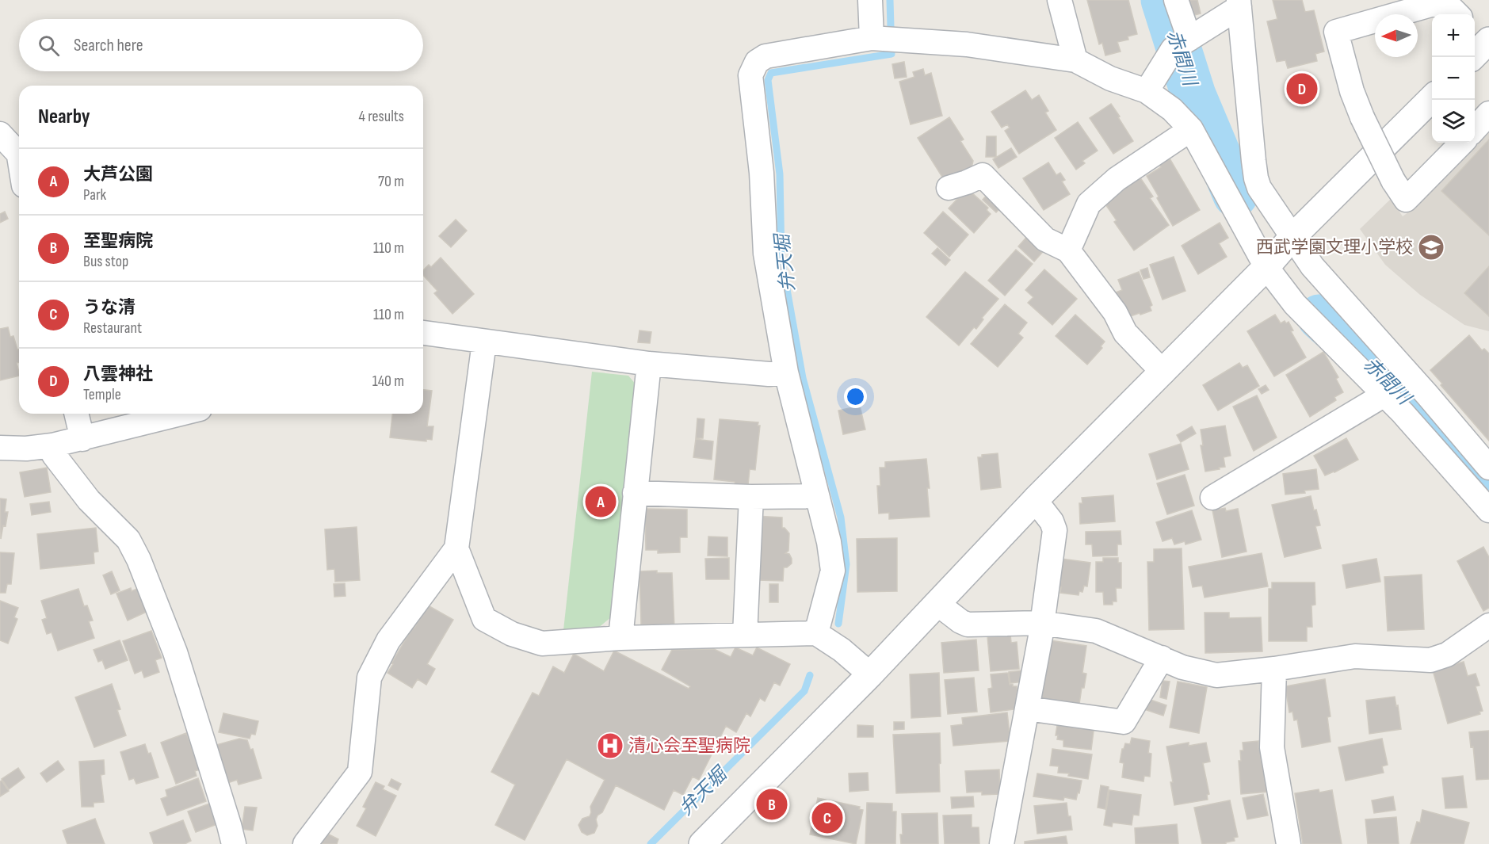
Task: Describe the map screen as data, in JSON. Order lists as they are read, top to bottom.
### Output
{
  "water": ["赤間川", "弁天堀"],
  "places": {
    "school or university": ["西武学園文理小学校"],
    "hospital": ["清心会至聖病院"]
  },
  "north": "left",
  "page": {
    "map_buttons": ["+", "−"],
    "search": "Search here",
    "pins": [
      "D",
      "A",
      "B",
      "C"
    ],
    "heading": ["Nearby", "4 results"],
    "list": [
      {
        "mark": "A",
        "name": "大芦公園",
        "note": "Park",
        "value": "70 m"
      },
      {
        "mark": "B",
        "name": "至聖病院",
        "note": "Bus stop",
        "value": "110 m"
      },
      {
        "mark": "C",
        "name": "うな清",
        "note": "Restaurant",
        "value": "110 m"
      },
      {
        "mark": "D",
        "name": "八雲神社",
        "note": "Temple",
        "value": "140 m"
      }
    ]
  }
}
